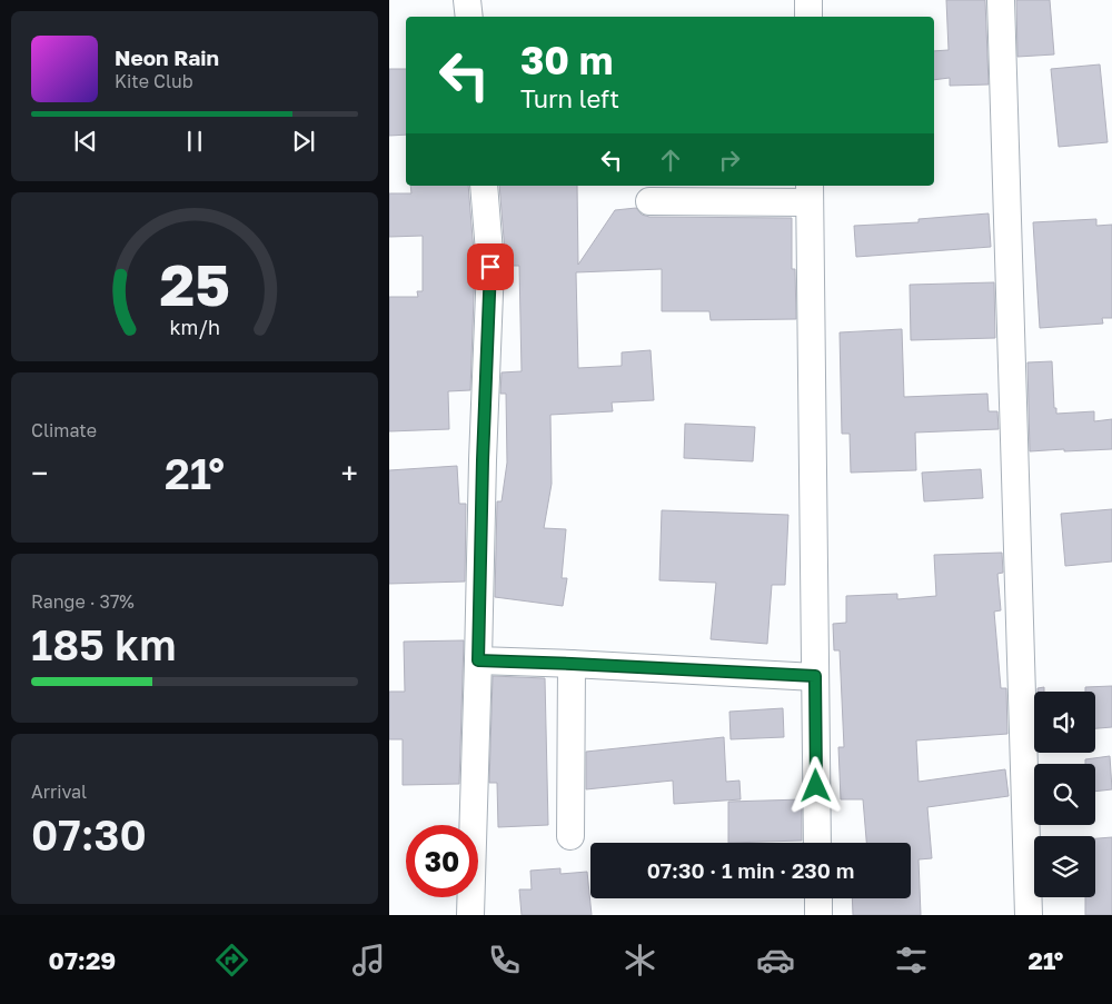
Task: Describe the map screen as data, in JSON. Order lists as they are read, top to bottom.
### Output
{
  "page": {
    "turn": ["30 m", "Turn left"],
    "song": ["Neon Rain", "Kite Club"],
    "tile": [
      "Climate",
      ["Range · 37%", "185 km"],
      ["Arrival", "07:30"]
    ],
    "heat": ["−", "21°", "+"],
    "limit": "30",
    "trip": "07:30 · 1 min · 230 m",
    "tabs": ["07:29", "21°"],
    "gauge": ["25", "km/h"]
  }
}
